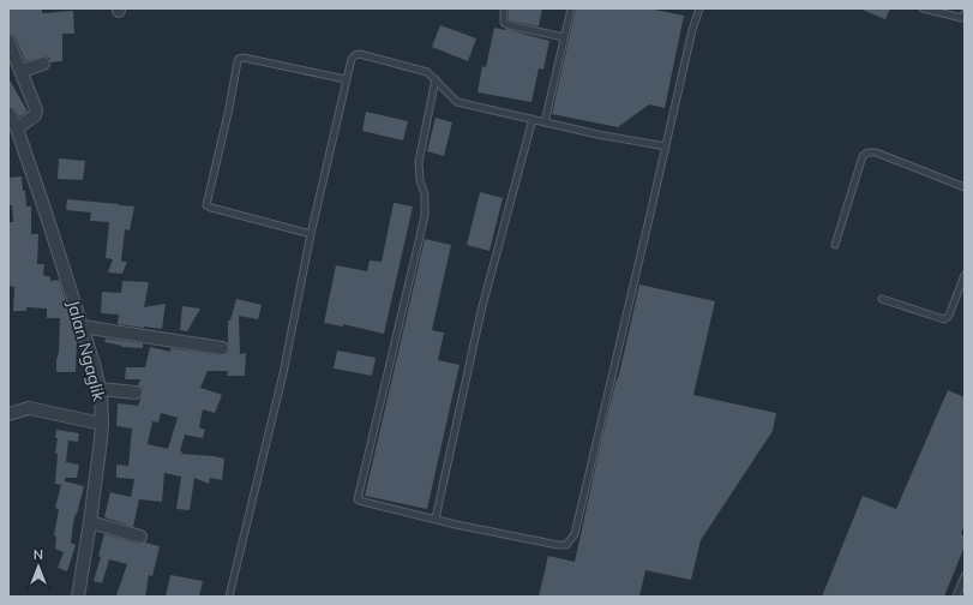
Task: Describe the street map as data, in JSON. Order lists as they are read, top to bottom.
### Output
{
  "streets": {
    "street": ["Jalan Ngaglik"]
  },
  "north": "top"
}
